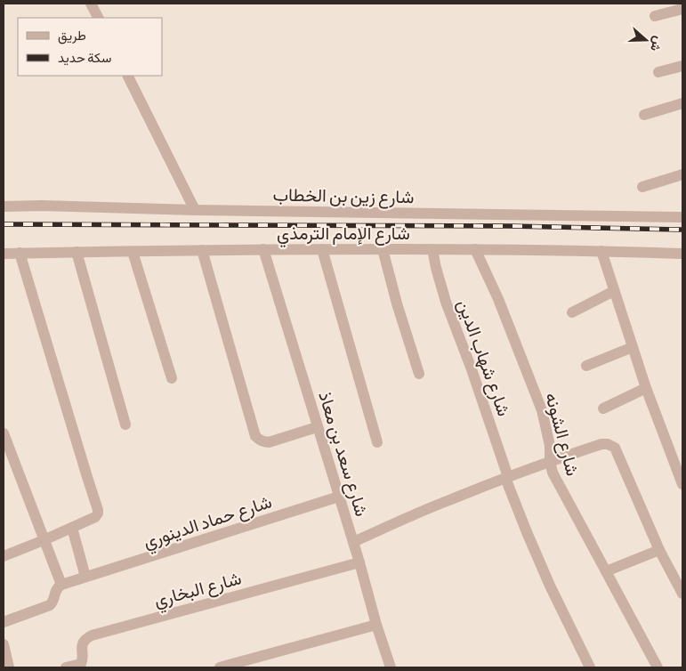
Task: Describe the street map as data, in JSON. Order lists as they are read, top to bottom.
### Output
{
  "streets": {
    "street": [
      "شارع زين بن الخطاب",
      "شارع الإمام الترمذي",
      "شارع شهاب الدين",
      "شارع الشونه",
      "شارع سعد بن معاذ",
      "شارع حماد الدينوري",
      "شارع البخاري"
    ]
  },
  "crossings": [
    ["شارع الإمام الترمذي", "شارع شهاب الدين"],
    ["شارع الإمام الترمذي", "شارع الشونه"],
    ["شارع الإمام الترمذي", "شارع سعد بن معاذ"],
    ["شارع سعد بن معاذ", "شارع حماد الدينوري"],
    ["شارع سعد بن معاذ", "شارع البخاري"]
  ],
  "legend": ["طريق", "سكة حديد"],
  "north": "right"
}
